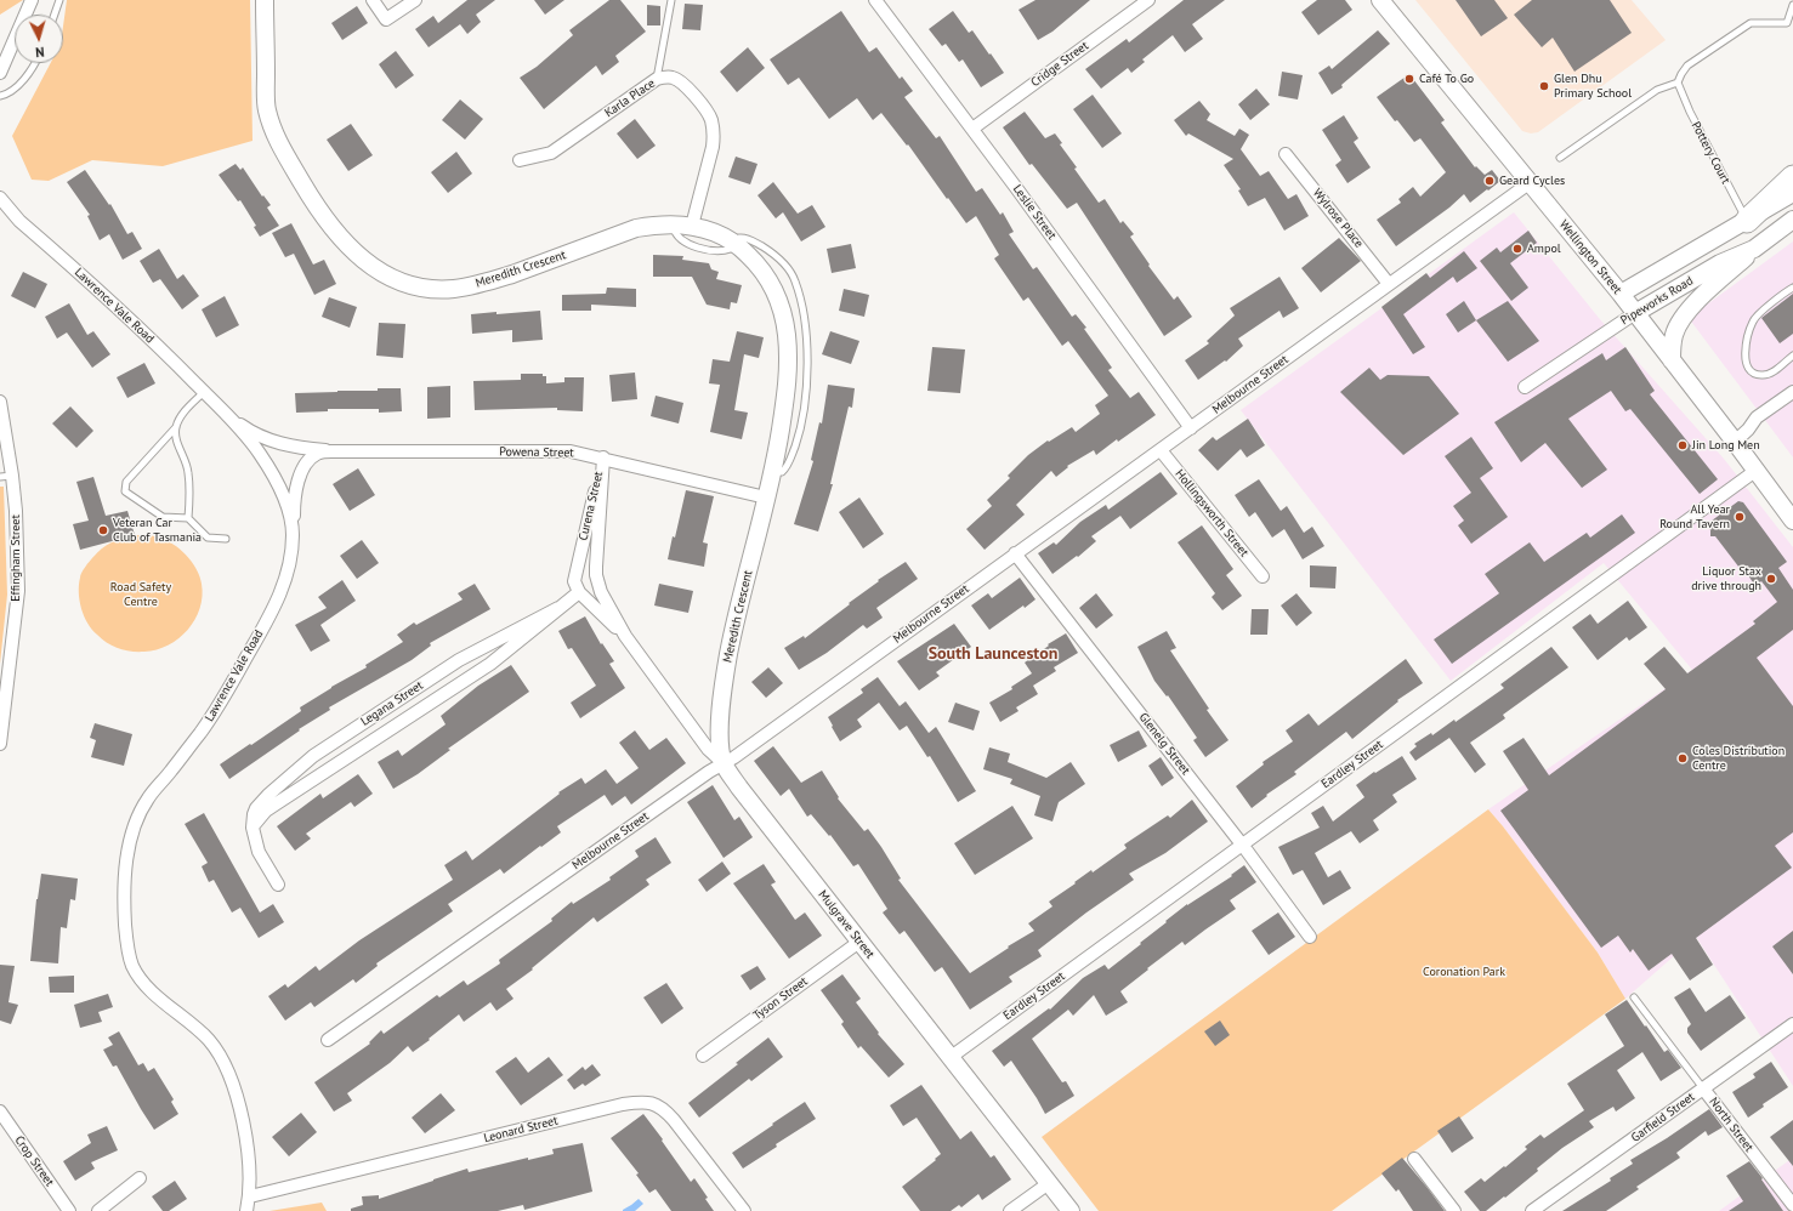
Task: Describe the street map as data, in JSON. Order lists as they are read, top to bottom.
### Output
{
  "streets": {
    "street": [
      "Cridge Street",
      "Karla Place",
      "Leslie Street",
      "Wylrose Place",
      "Wellington Street",
      "Meredith Crescent",
      "Pipeworks Road",
      "Lawrence Vale Road",
      "Melbourne Street",
      "Powena Street",
      "Curena Street",
      "Hollingsworth Street",
      "Effingham Street",
      "Legana Street",
      "Glenelg Street",
      "Eardley Street",
      "Mulgrave Street",
      "Tyson Street",
      "Garfield Street",
      "North Street",
      "Leonard Street",
      "Crop Street"
    ],
    "lane": ["Pottery Court"]
  },
  "crossings": [
    ["Cridge Street", "Leslie Street"],
    ["Karla Place", "Meredith Crescent"],
    ["Pottery Court", "Pipeworks Road"],
    ["Leslie Street", "Melbourne Street"],
    ["Wylrose Place", "Melbourne Street"],
    ["Wellington Street", "Pipeworks Road"],
    ["Wellington Street", "Melbourne Street"],
    ["Wellington Street", "Eardley Street"],
    ["Meredith Crescent", "Melbourne Street"],
    ["Meredith Crescent", "Powena Street"],
    ["Meredith Crescent", "Mulgrave Street"],
    ["Lawrence Vale Road", "Powena Street"],
    ["Lawrence Vale Road", "Leonard Street"],
    ["Melbourne Street", "Hollingsworth Street"],
    ["Melbourne Street", "Glenelg Street"],
    ["Melbourne Street", "Mulgrave Street"],
    ["Powena Street", "Curena Street"],
    ["Curena Street", "Legana Street"],
    ["Curena Street", "Mulgrave Street"],
    ["Legana Street", "Mulgrave Street"],
    ["Glenelg Street", "Eardley Street"],
    ["Eardley Street", "Mulgrave Street"],
    ["Mulgrave Street", "Tyson Street"],
    ["Garfield Street", "North Street"]
  ],
  "districts": ["South Launceston"],
  "parks": ["Road Safety Centre", "Coronation Park"],
  "places": [
    "Café To Go",
    "Glen Dhu Primary School",
    "Geard Cycles",
    "Ampol",
    "Jin Long Men",
    "All Year Round Tavern",
    "Veteran Car Club of Tasmania",
    "Liquor Stax drive through",
    "Coles Distribution Centre"
  ],
  "north": "bottom"
}
